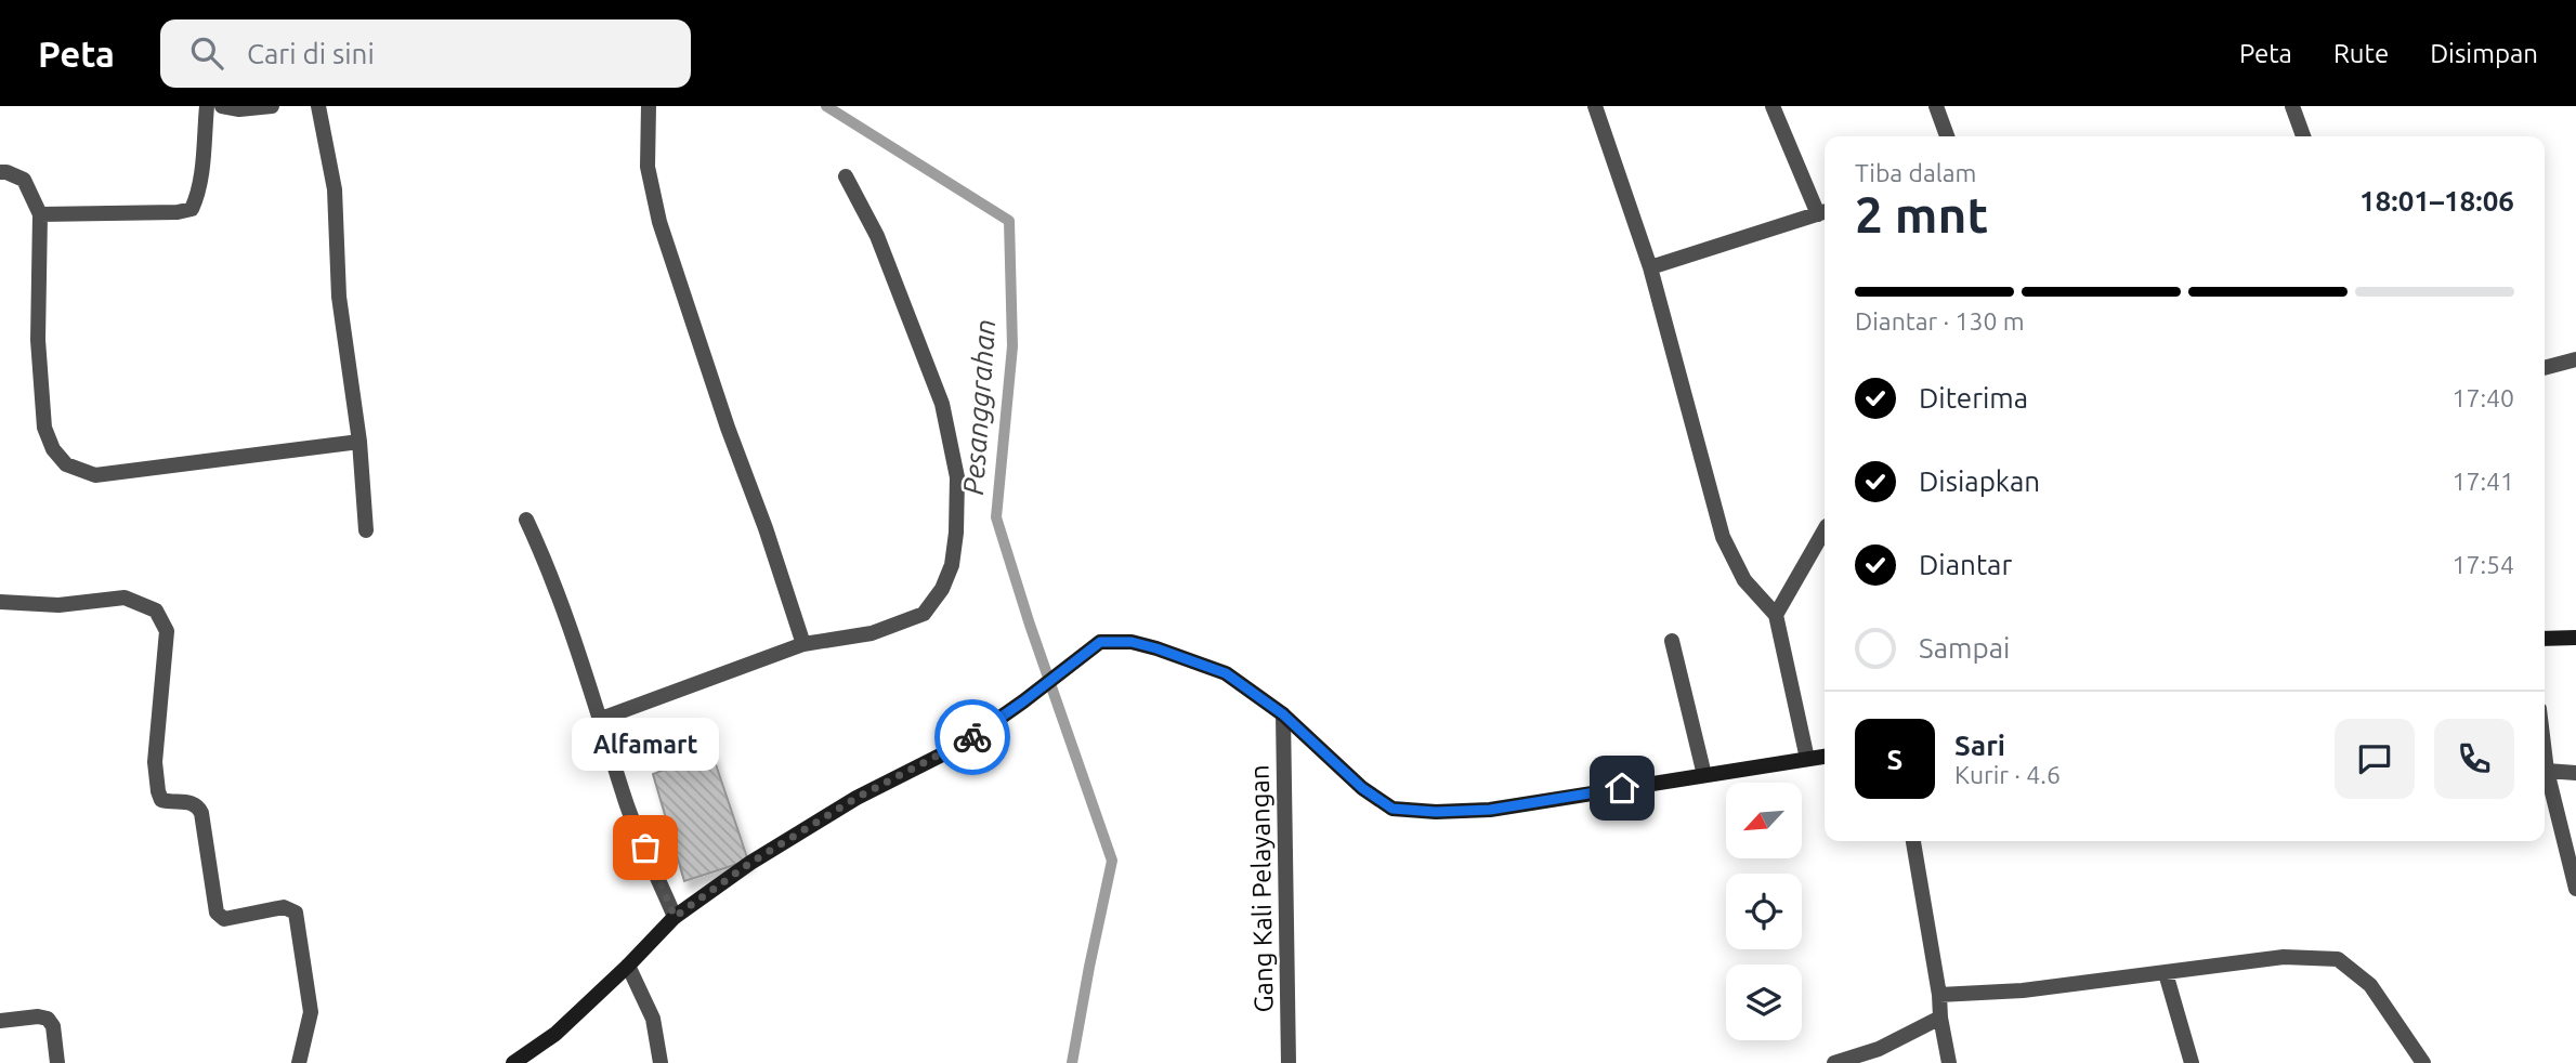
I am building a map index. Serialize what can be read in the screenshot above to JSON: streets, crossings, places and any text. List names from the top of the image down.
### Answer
{
  "streets": {
    "street": ["Gang Kali Pelayangan"]
  },
  "water": ["Pesanggrahan"],
  "places": ["Alfamart"],
  "north": "bottom left",
  "page": {
    "header": "Peta",
    "search": "Cari di sini",
    "nav": ["Peta", "Rute", "Disimpan"],
    "heading": ["2 mnt", "Tiba dalam", "18:01–18:06"],
    "panel": ["Sari", "Kurir · 4.6"],
    "bar": "Diantar · 130 m",
    "list": [
      ["Diterima", "17:40"],
      ["Disiapkan", "17:41"],
      ["Diantar", "17:54"],
      "Sampai"
    ],
    "bubble": "Alfamart",
    "round": "S"
  }
}
